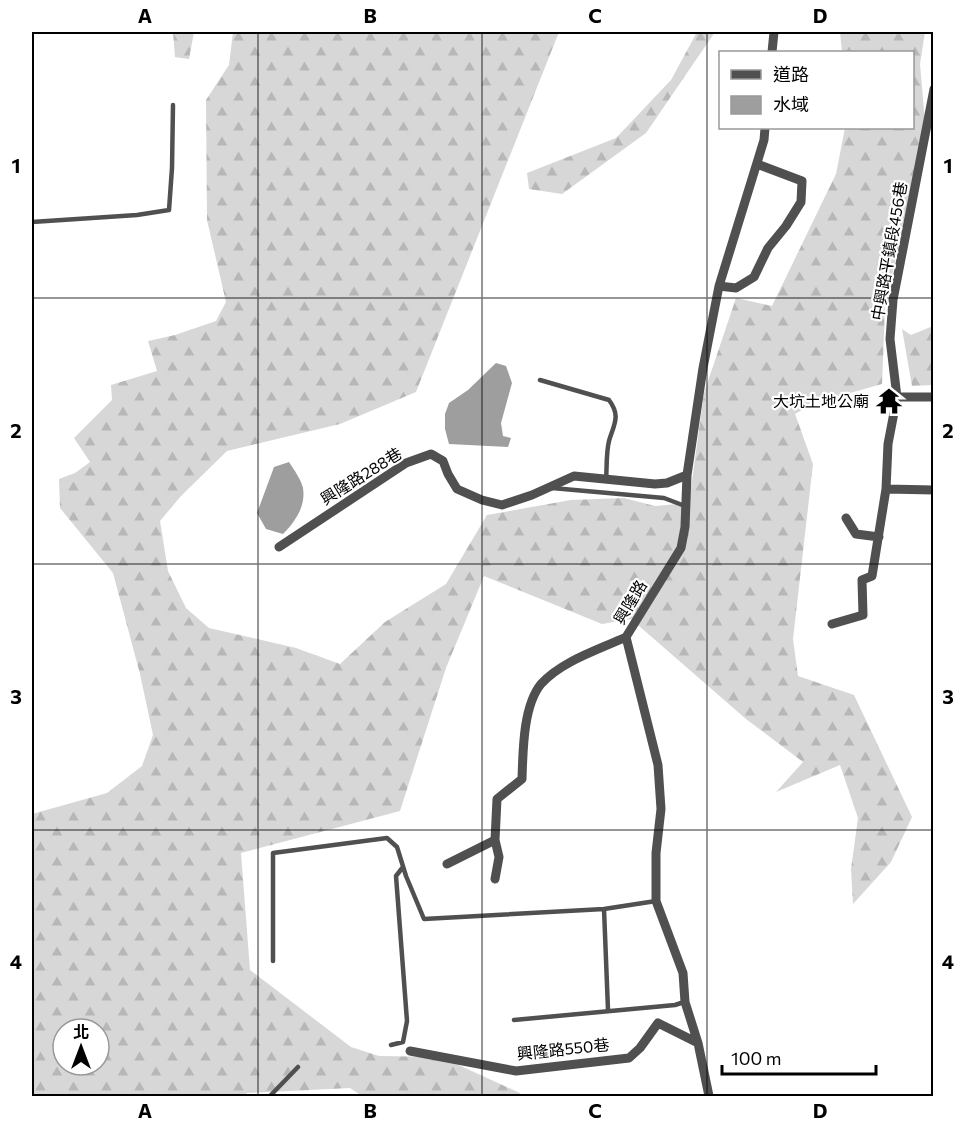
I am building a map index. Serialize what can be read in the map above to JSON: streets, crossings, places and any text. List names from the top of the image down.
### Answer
{
  "streets": {
    "street": [
      "中興路平鎮段456巷",
      "興隆路288巷",
      "興隆路",
      "興隆路550巷"
    ]
  },
  "crossings": [
    ["興隆路288巷", "興隆路"],
    ["興隆路", "興隆路550巷"]
  ],
  "places": {
    "temple": ["大坑土地公廟"]
  },
  "legend": ["道路", "水域"],
  "scale_bar": "100 m",
  "north": "top",
  "grid": {
    "columns": [
      "A",
      "B",
      "C",
      "D"
    ],
    "rows": [
      "1",
      "2",
      "3",
      "4"
    ]
  }
}
